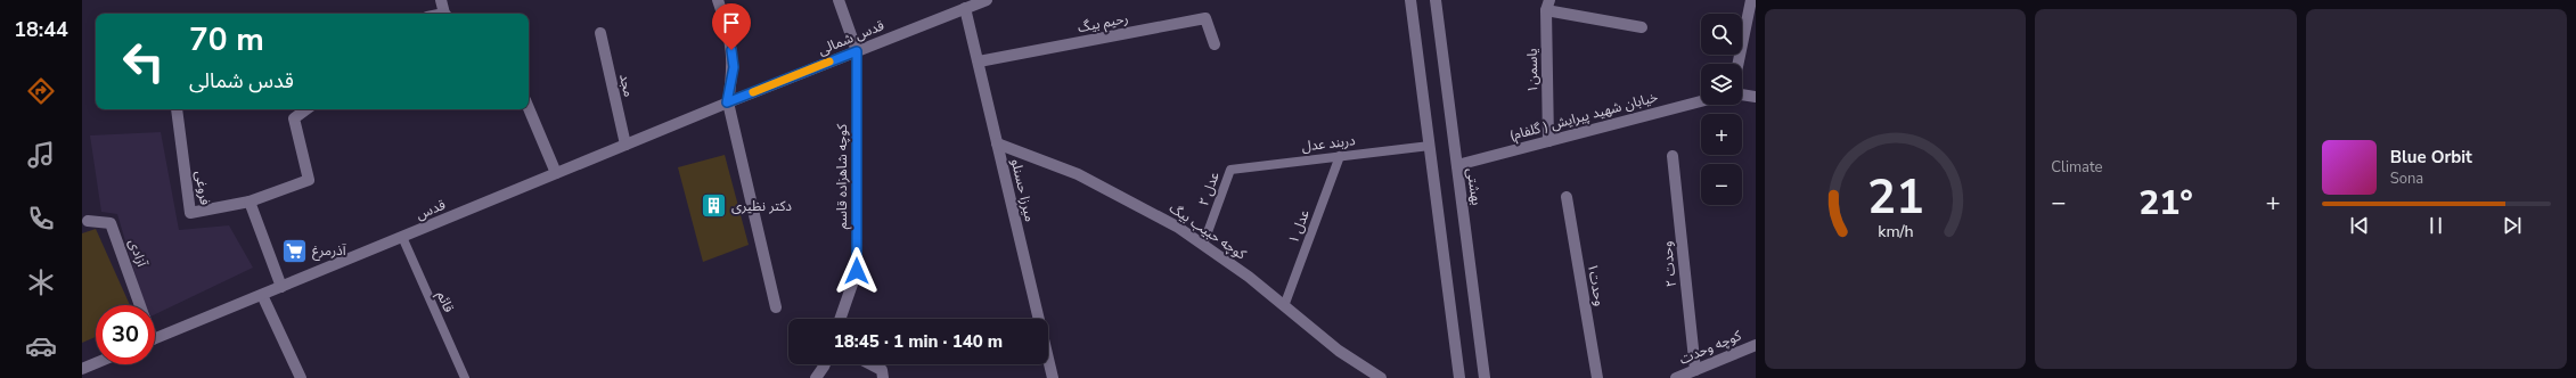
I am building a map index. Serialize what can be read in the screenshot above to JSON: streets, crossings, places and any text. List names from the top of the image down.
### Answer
{
  "streets": {
    "street": [
      "رحیم بیگ",
      "قدس شمالی",
      "یاسمن۱",
      "مجد",
      "خیابان شهید پیرایش ( گلفام)",
      "کوچه شاهزاده قاسم",
      "بهشتی",
      "فروغی",
      "میرزا حسنلو",
      "قدس",
      "کوچه حبیب بیگ",
      "آزادی",
      "وحدت ۲",
      "وحدت۱",
      "کوچه وحدت"
    ],
    "lane": [
      "دربند عدل",
      "عدل ۲",
      "عدل ۱",
      "قائم"
    ]
  },
  "crossings": [
    ["رحیم بیگ", "میرزا حسنلو"],
    ["قدس شمالی", "کوچه شاهزاده قاسم"],
    ["قدس شمالی", "میرزا حسنلو"],
    ["قدس شمالی", "قدس"],
    ["یاسمن۱", "خیابان شهید پیرایش ( گلفام)"],
    ["مجد", "قدس"],
    ["خیابان شهید پیرایش ( گلفام)", "بهشتی"],
    ["دربند عدل", "عدل ۲"],
    ["دربند عدل", "عدل ۱"],
    ["عدل ۲", "کوچه حبیب بیگ"],
    ["میرزا حسنلو", "کوچه حبیب بیگ"],
    ["قدس", "قائم"],
    ["عدل ۱", "کوچه حبیب بیگ"],
    ["وحدت ۲", "کوچه وحدت"]
  ],
  "places": {
    "building": ["دکتر نظیری"],
    "supermarket": ["آذرمرغ"]
  },
  "page": {
    "tabs": "18:44",
    "tile": "Climate",
    "map_buttons": ["+", "−"],
    "turn": ["70 m", "قدس شمالی"],
    "song": ["Blue Orbit", "Sona"],
    "heat": ["−", "21°", "+"],
    "limit": "30",
    "trip": "18:45 · 1 min · 140 m",
    "gauge": ["21", "km/h"]
  }
}
